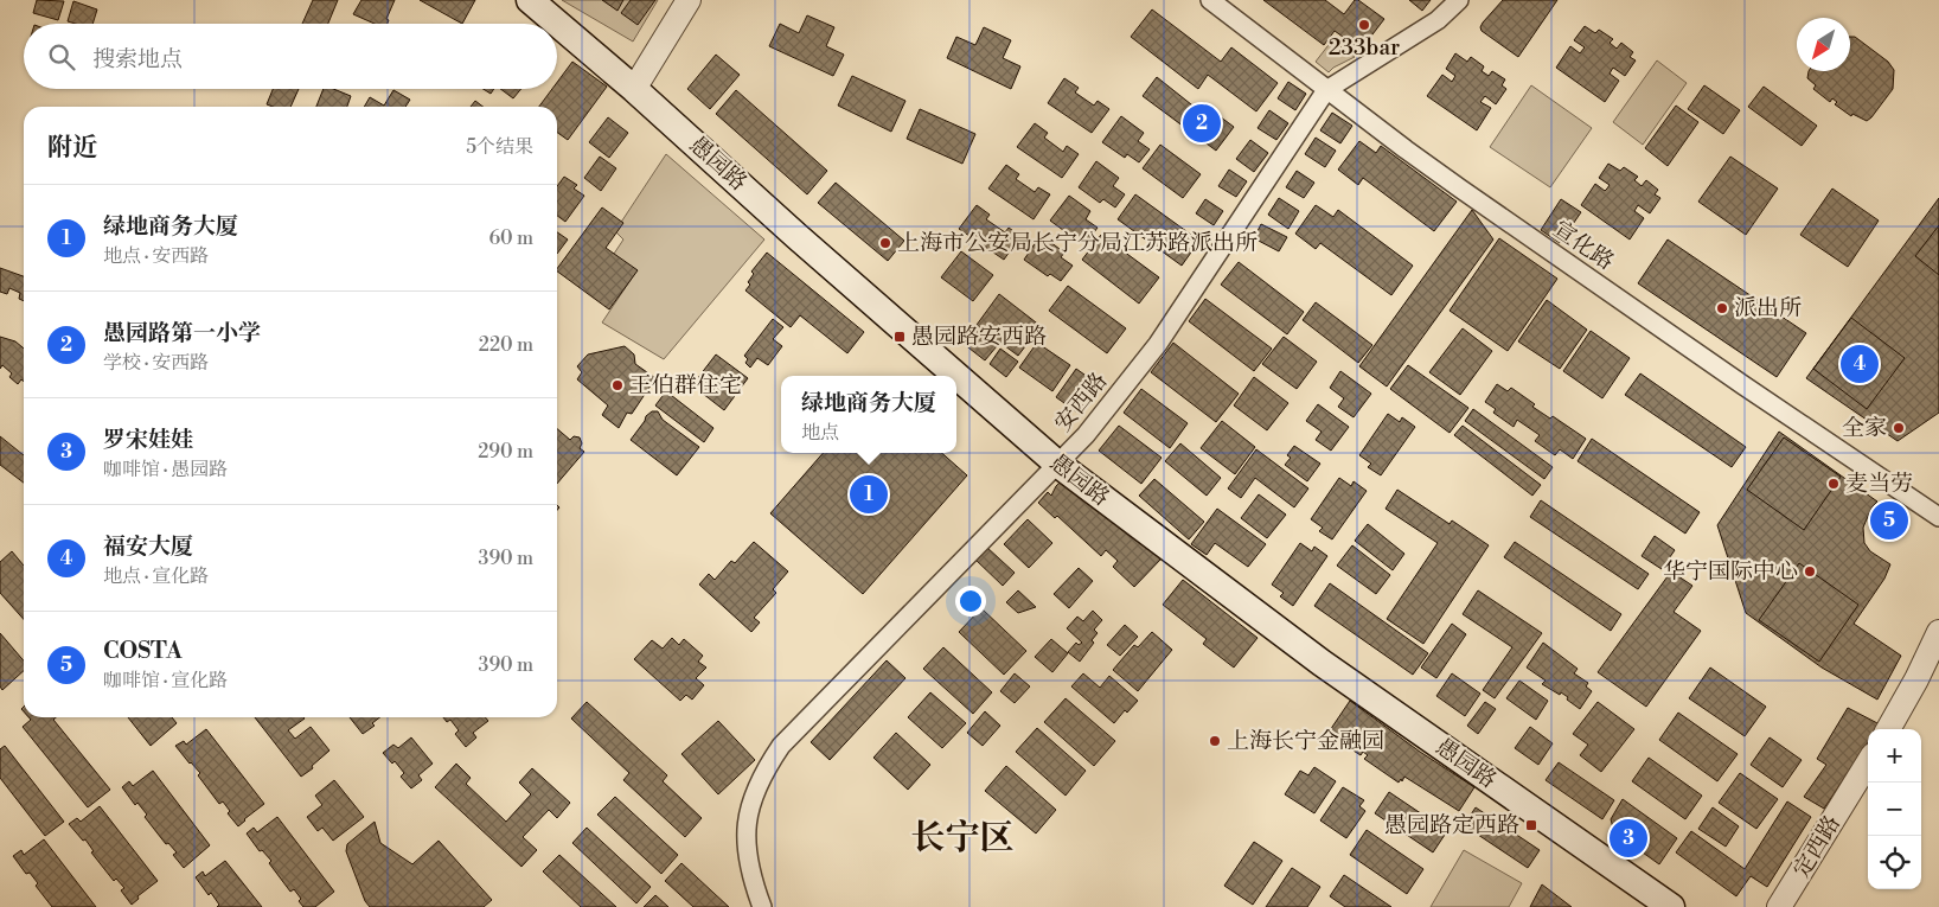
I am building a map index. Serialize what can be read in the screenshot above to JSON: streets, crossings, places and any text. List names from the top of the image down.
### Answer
{
  "streets": {
    "main road": ["愚园路"],
    "street": ["宣化路", "安西路", "定西路"]
  },
  "crossings": [
    ["愚园路", "安西路"],
    ["宣化路", "安西路"]
  ],
  "districts": ["长宁区"],
  "places": {
    "other": [
      "233bar",
      "上海市公安局长宁分局江苏路派出所",
      "派出所",
      "王伯群住宅",
      "全家",
      "麦当劳",
      "华宁国际中心",
      "上海长宁金融园"
    ],
    "transit": ["愚园路安西路", "愚园路定西路"]
  },
  "north": "bottom left",
  "page": {
    "search": "搜索地点",
    "pins": [
      "2",
      "4",
      "1",
      "5",
      "3"
    ],
    "heading": ["附近", "5个结果"],
    "list": [
      {
        "mark": "1",
        "name": "绿地商务大厦",
        "note": "地点 · 安西路",
        "value": "60 m"
      },
      {
        "mark": "2",
        "name": "愚园路第一小学",
        "note": "学校 · 安西路",
        "value": "220 m"
      },
      {
        "mark": "3",
        "name": "罗宋娃娃",
        "note": "咖啡馆 · 愚园路",
        "value": "290 m"
      },
      {
        "mark": "4",
        "name": "福安大厦",
        "note": "地点 · 宣化路",
        "value": "390 m"
      },
      {
        "mark": "5",
        "name": "COSTA",
        "note": "咖啡馆 · 宣化路",
        "value": "390 m"
      }
    ],
    "popup": ["绿地商务大厦", "地点"],
    "map_buttons": ["+", "−"]
  }
}
